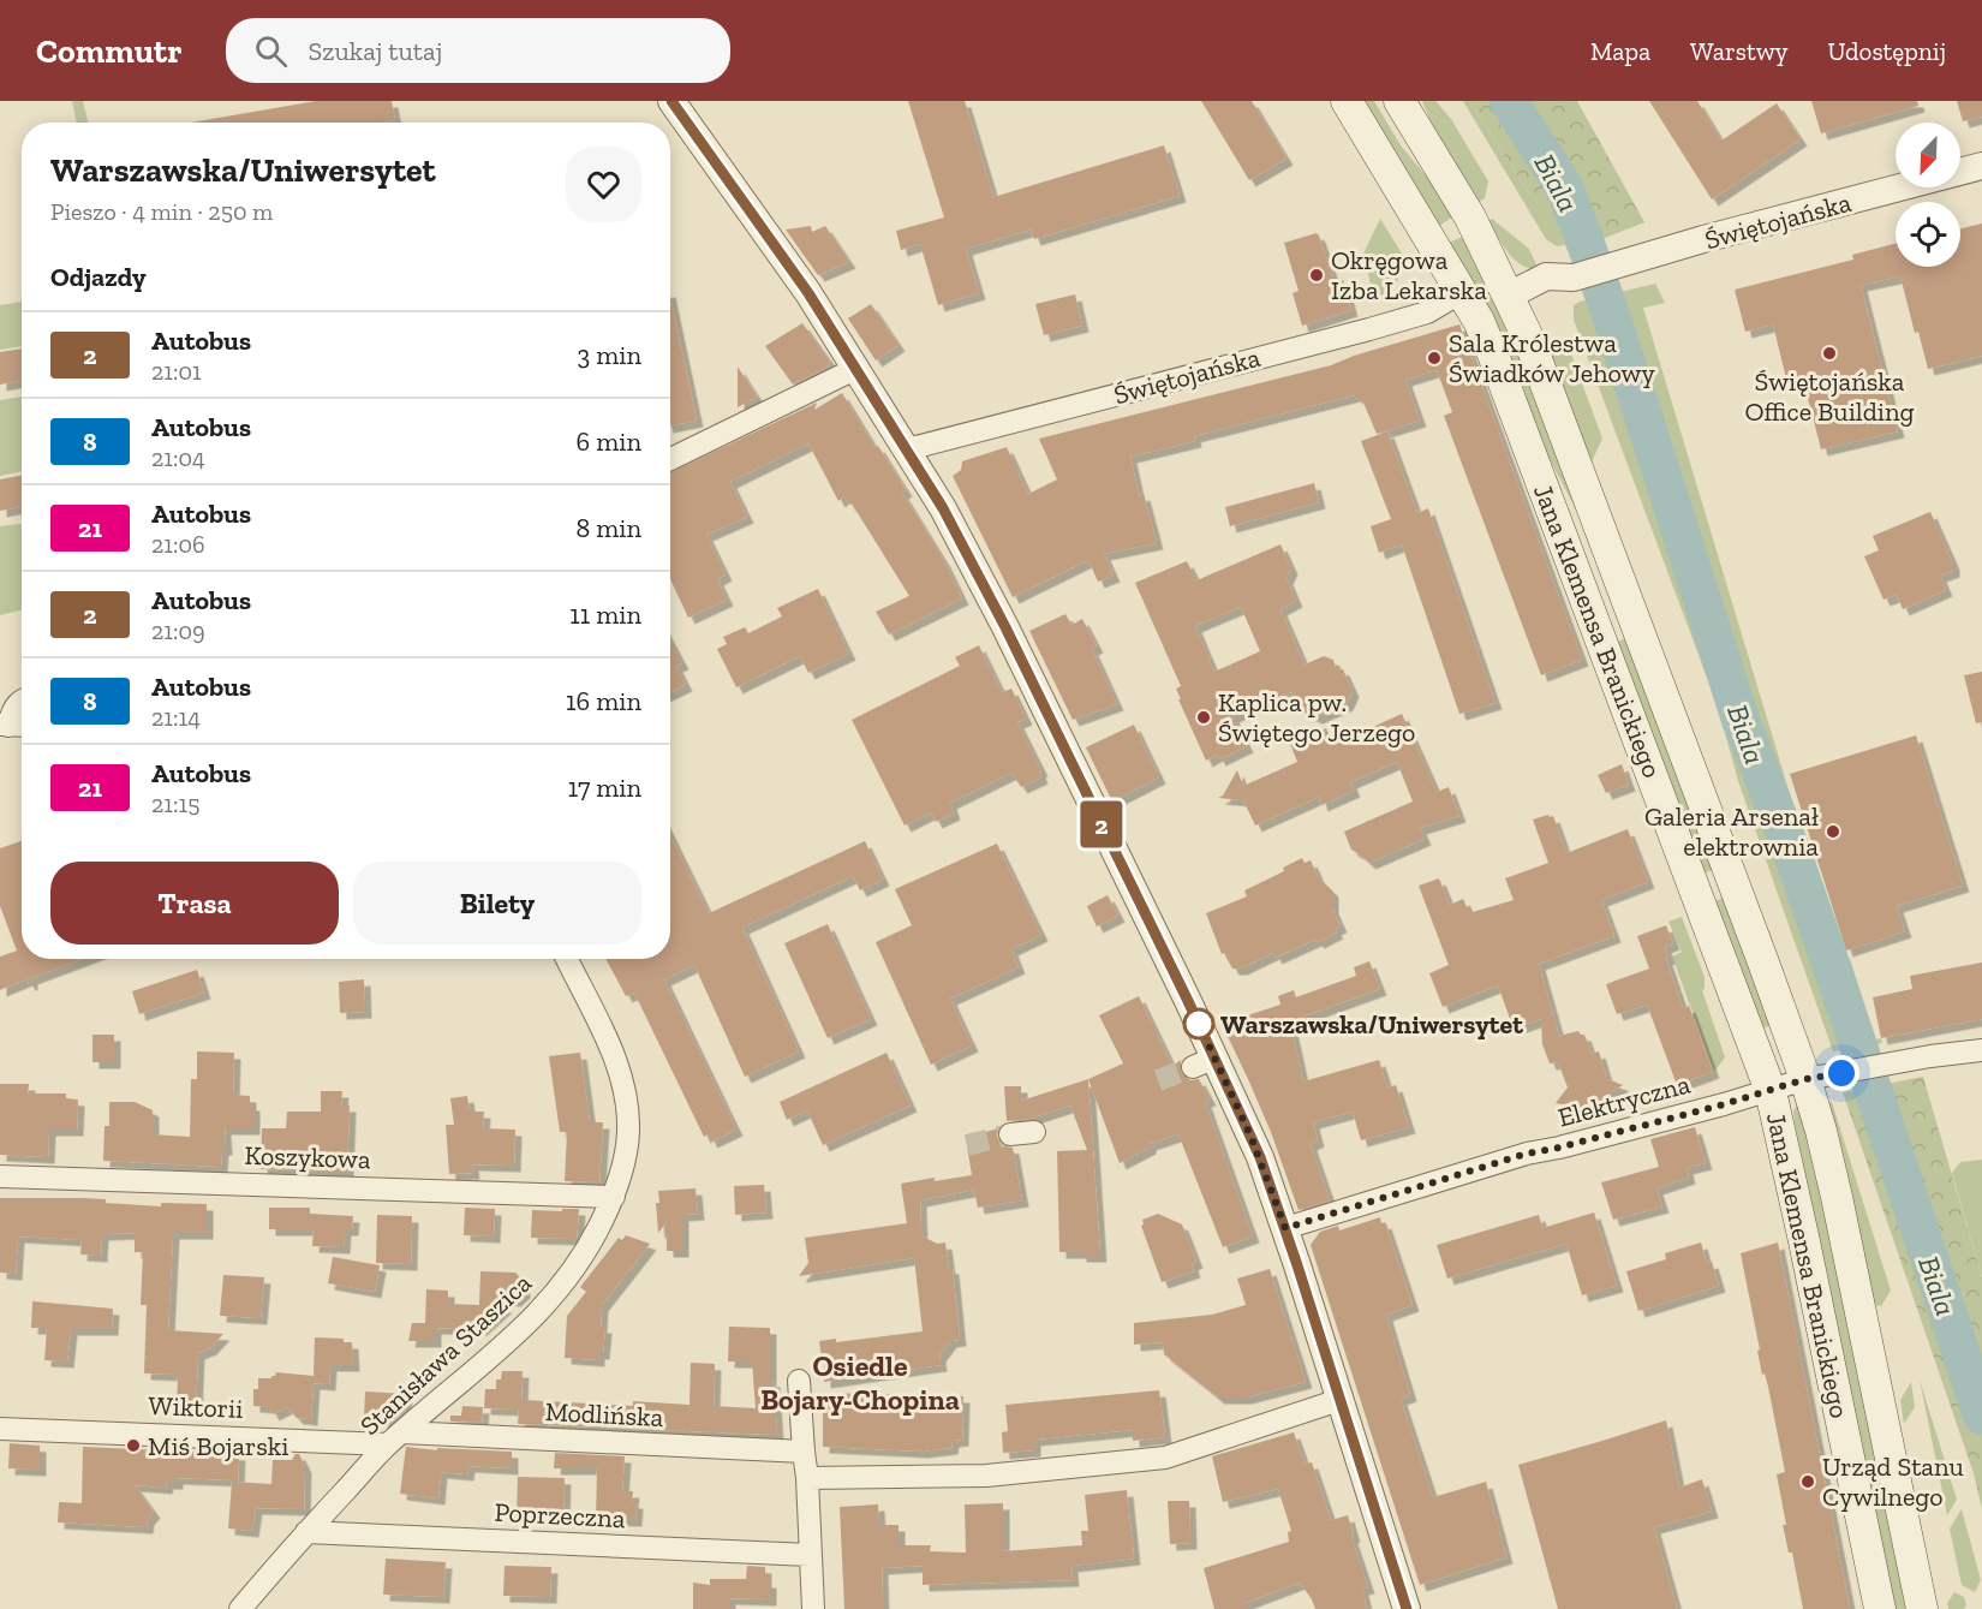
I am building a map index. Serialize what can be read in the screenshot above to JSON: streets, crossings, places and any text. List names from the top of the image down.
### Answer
{
  "streets": {
    "main road": ["Jana Klemensa Branickiego"],
    "street": [
      "Świętojańska",
      "Elektryczna",
      "Koszykowa",
      "Stanisława Staszica",
      "Wiktorii",
      "Modlińska",
      "Poprzeczna"
    ]
  },
  "crossings": [
    ["Świętojańska", "Jana Klemensa Branickiego"],
    ["Jana Klemensa Branickiego", "Elektryczna"],
    ["Koszykowa", "Stanisława Staszica"],
    ["Stanisława Staszica", "Wiktorii"],
    ["Stanisława Staszica", "Modlińska"],
    ["Stanisława Staszica", "Poprzeczna"],
    ["Wiktorii", "Modlińska"]
  ],
  "districts": ["Osiedle Bojary-Chopina"],
  "water": ["Biala"],
  "places": [
    "Okręgowa Izba Lekarska",
    "Świętojańska Office Building",
    "Sala Królestwa Świadków Jehowy",
    "Kaplica pw. Świętego Jerzego",
    "Galeria Arsenał elektrownia",
    "Warszawska/Uniwersytet",
    "Miś Bojarski",
    "Urząd Stanu Cywilnego"
  ],
  "lines": ["bus line 2"],
  "north": "bottom left",
  "page": {
    "header": "Commutr",
    "search": "Szukaj tutaj",
    "nav": ["Mapa", "Warstwy", "Udostępnij"],
    "on_map": "2",
    "heading": [
      ["Warszawska/Uniwersytet", "Pieszo · 4 min · 250 m"],
      "Odjazdy"
    ],
    "list": [
      {
        "mark": "2",
        "name": "Autobus",
        "note": "21:01",
        "value": "3 min"
      },
      {
        "mark": "8",
        "name": "Autobus",
        "note": "21:04",
        "value": "6 min"
      },
      {
        "mark": "21",
        "name": "Autobus",
        "note": "21:06",
        "value": "8 min"
      },
      {
        "mark": "2",
        "name": "Autobus",
        "note": "21:09",
        "value": "11 min"
      },
      {
        "mark": "8",
        "name": "Autobus",
        "note": "21:14",
        "value": "16 min"
      },
      {
        "mark": "21",
        "name": "Autobus",
        "note": "21:15",
        "value": "17 min"
      }
    ],
    "buttons": ["Trasa", "Bilety"]
  }
}
